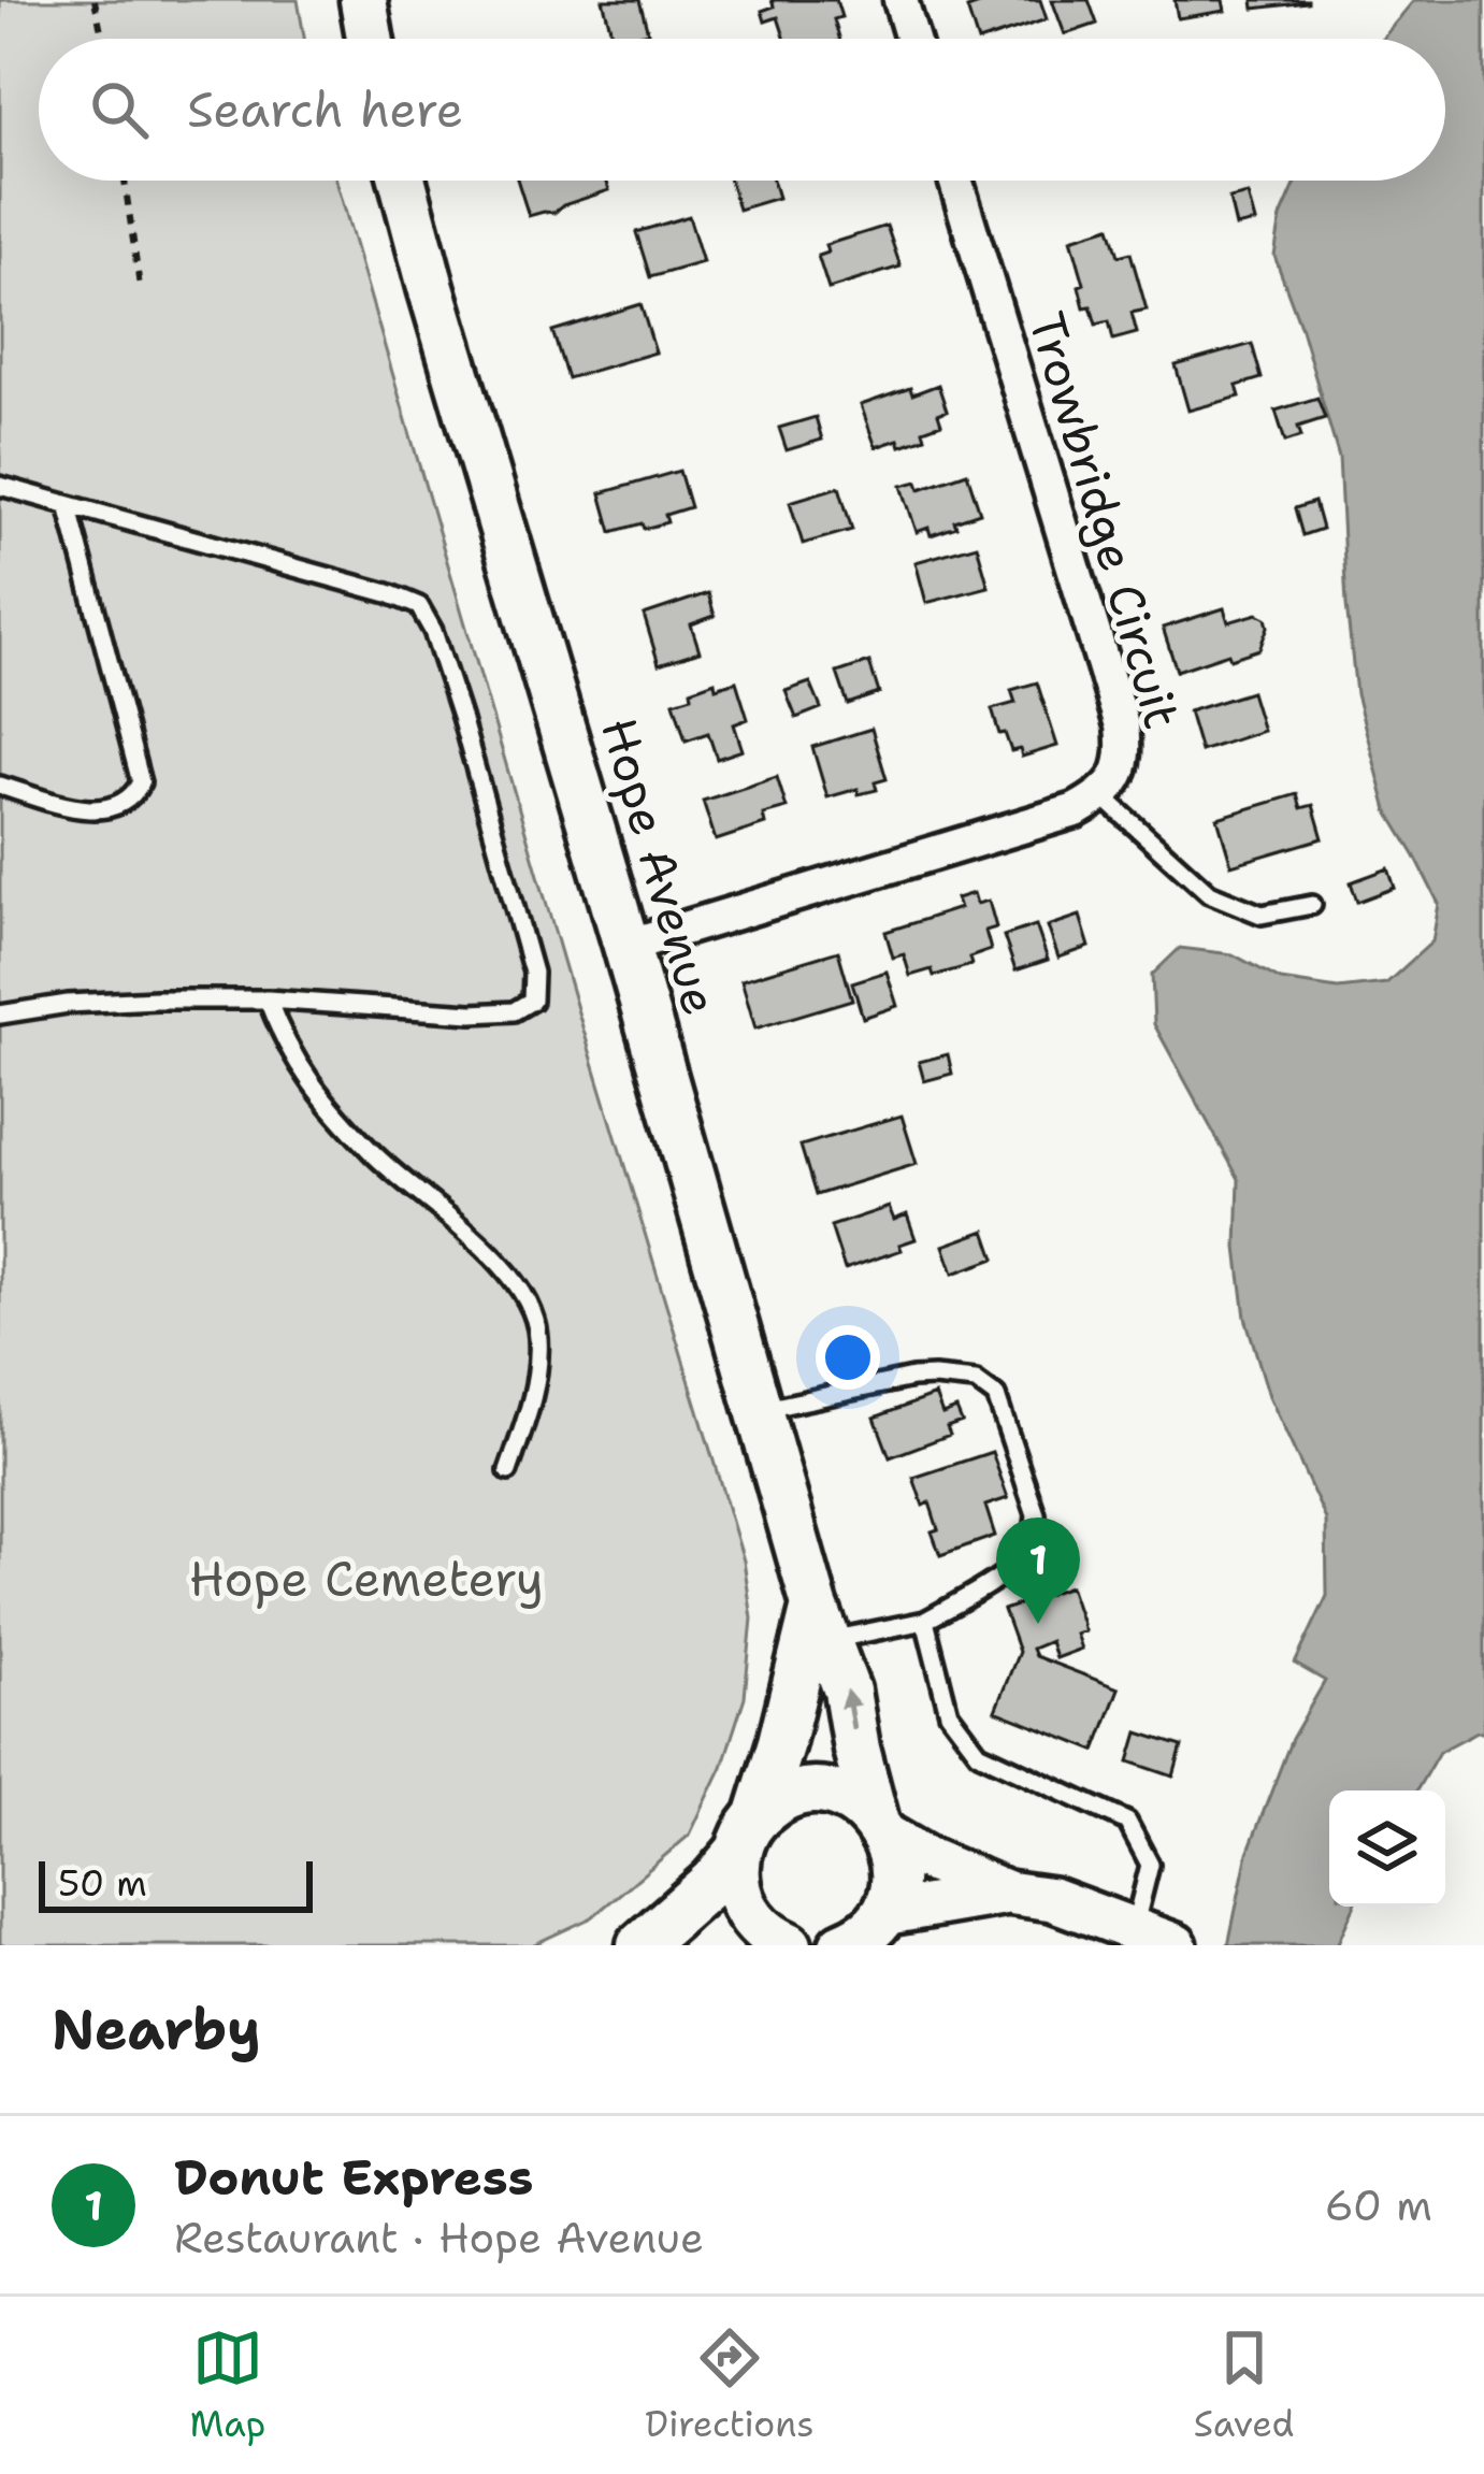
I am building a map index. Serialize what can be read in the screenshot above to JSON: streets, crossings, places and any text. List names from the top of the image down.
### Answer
{
  "streets": {
    "main road": ["Hope Avenue"],
    "street": ["Trowbridge Circuit"]
  },
  "crossings": [
    ["Trowbridge Circuit", "Hope Avenue"]
  ],
  "parks": ["Hope Cemetery"],
  "scale_bar": "50 m",
  "page": {
    "search": "Search here",
    "pins": "1",
    "scale": "50 m",
    "heading": "Nearby",
    "list": [
      {
        "mark": "1",
        "name": "Donut Express",
        "note": "Restaurant · Hope Avenue",
        "value": "60 m"
      }
    ],
    "nav": ["Map", "Directions", "Saved"]
  }
}
